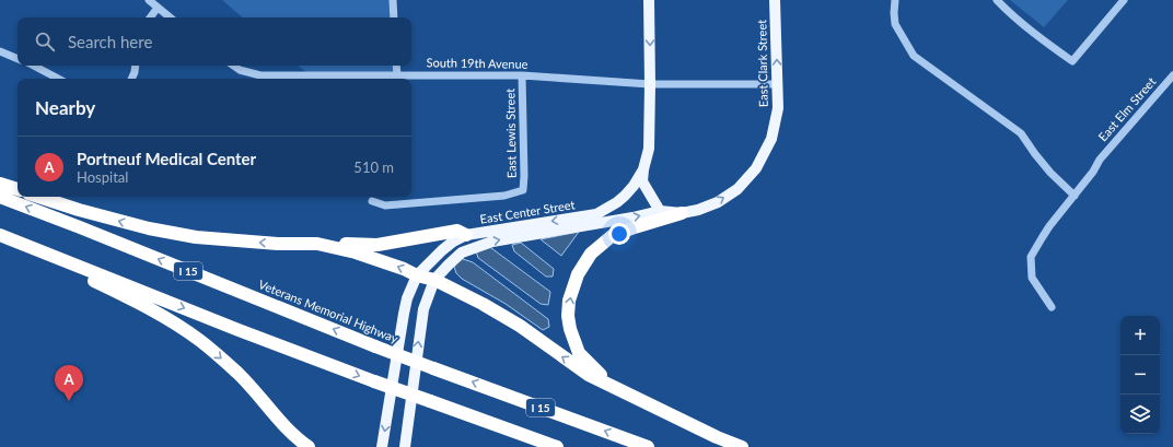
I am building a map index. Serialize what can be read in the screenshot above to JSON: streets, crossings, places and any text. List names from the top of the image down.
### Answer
{
  "streets": {
    "highway": ["I 15", "Veterans Memorial Highway"],
    "main road": ["East Clark Street", "East Center Street"],
    "street": ["South 19th Avenue", "East Elm Street", "East Lewis Street"]
  },
  "crossings": [
    ["South 19th Avenue", "East Clark Street"],
    ["South 19th Avenue", "East Lewis Street"],
    ["South 19th Avenue", "East Center Street"],
    ["East Clark Street", "East Center Street"]
  ],
  "one_way": ["East Clark Street"],
  "page": {
    "search": "Search here",
    "heading": "Nearby",
    "list": [
      {
        "mark": "A",
        "name": "Portneuf Medical Center",
        "note": "Hospital",
        "value": "510 m"
      }
    ],
    "map_buttons": ["+", "−"],
    "pins": "A"
  }
}
